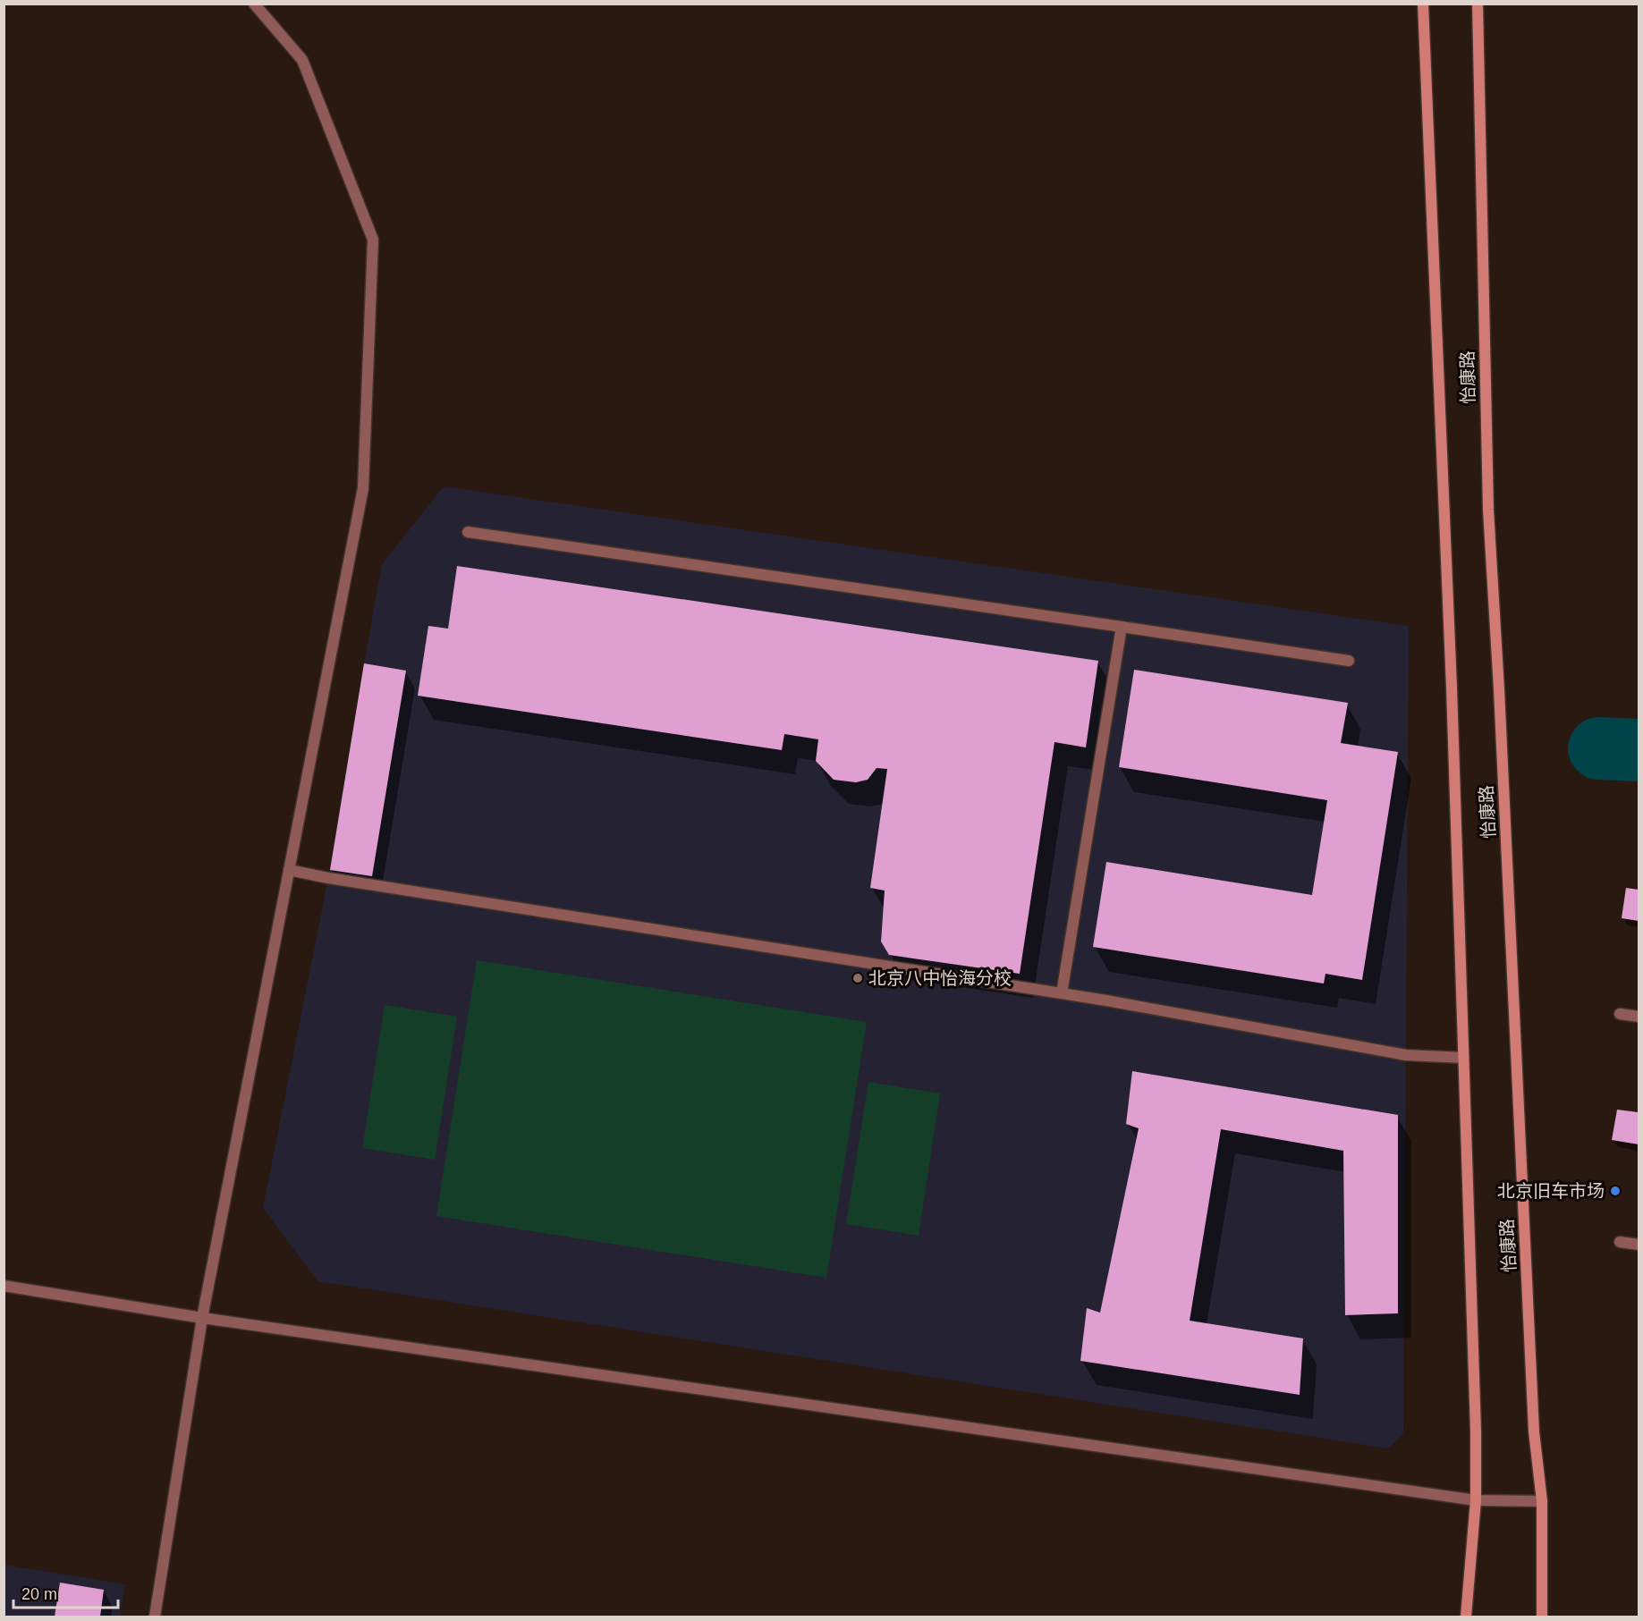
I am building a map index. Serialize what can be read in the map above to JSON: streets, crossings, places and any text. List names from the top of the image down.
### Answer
{
  "streets": {
    "main road": ["怡康路"]
  },
  "places": ["北京八中怡海分校", "北京旧车市场"],
  "scale_bar": "20 m"
}
